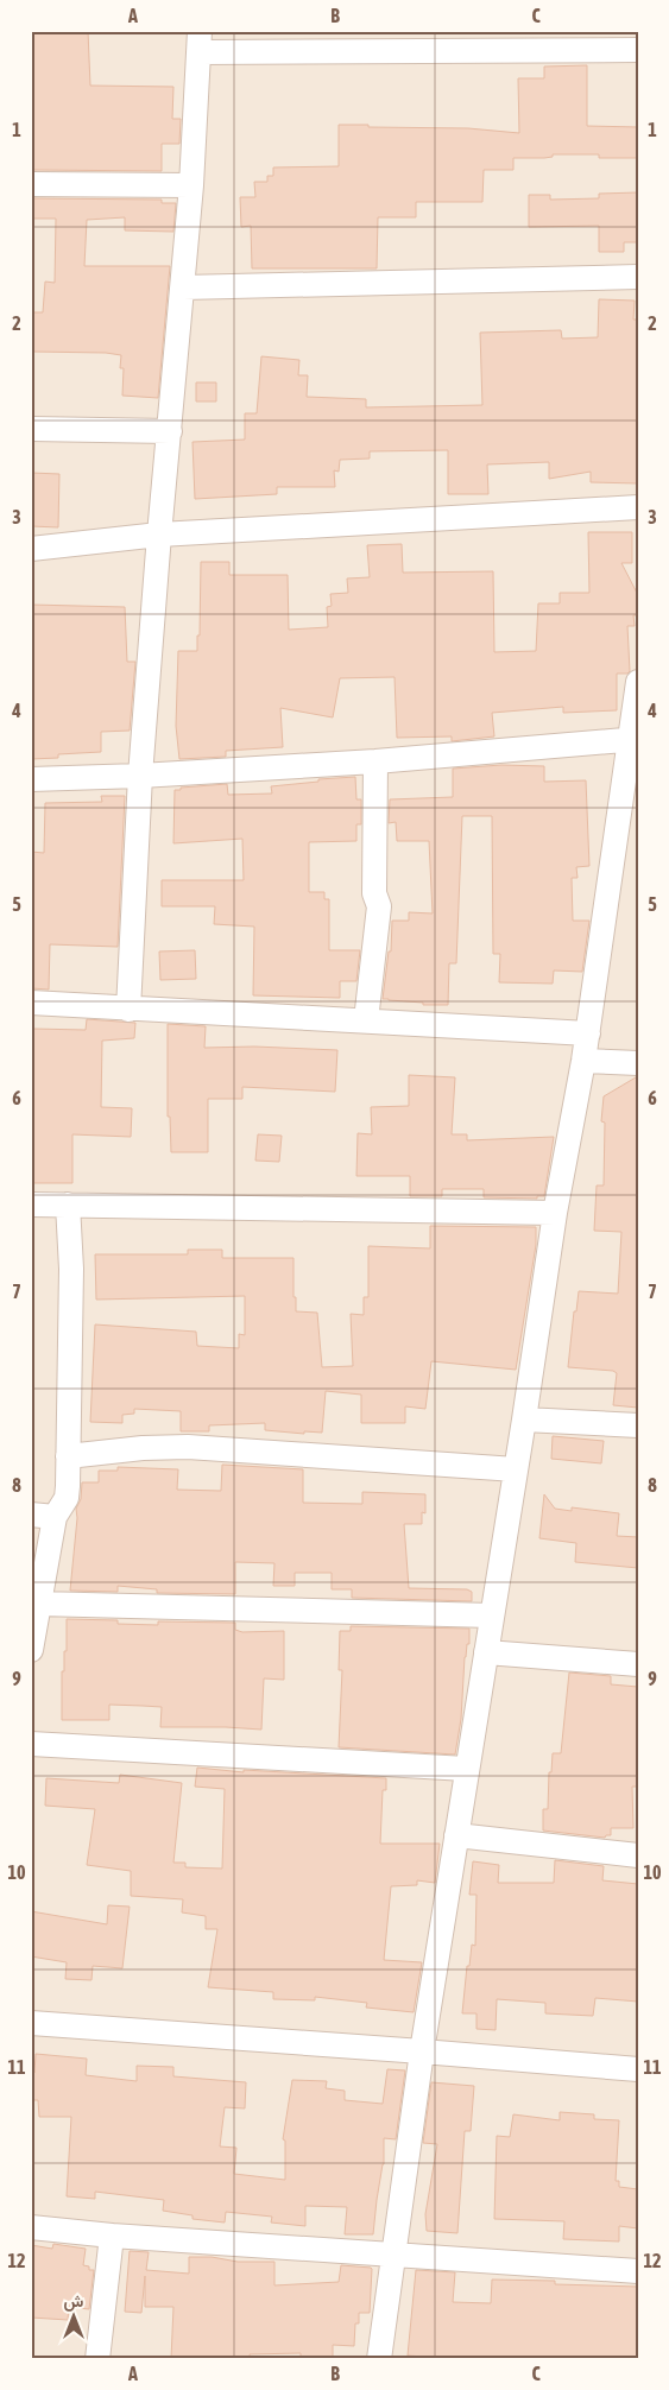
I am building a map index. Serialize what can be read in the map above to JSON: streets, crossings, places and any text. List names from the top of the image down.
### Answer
{
  "north": "top",
  "grid": {
    "columns": ["A", "B", "C"],
    "rows": [
      "1",
      "2",
      "3",
      "4",
      "5",
      "6",
      "7",
      "8",
      "9",
      "10",
      "11",
      "12"
    ]
  }
}
